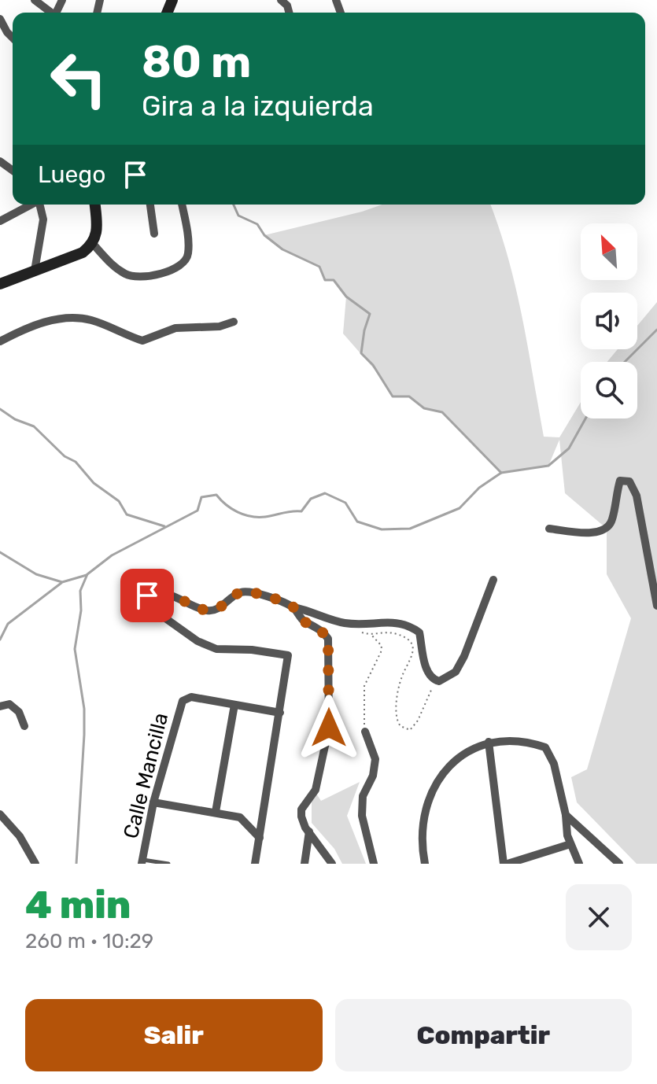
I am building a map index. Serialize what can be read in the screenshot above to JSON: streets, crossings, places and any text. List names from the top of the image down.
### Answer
{
  "streets": {
    "street": ["Calle Mancilla"]
  },
  "north": "top left",
  "page": {
    "turn": ["80 m", "Gira a la izquierda"],
    "then": "Luego",
    "heading": ["4 min", "260 m · 10:29"],
    "buttons": ["Salir", "Compartir"]
  }
}
